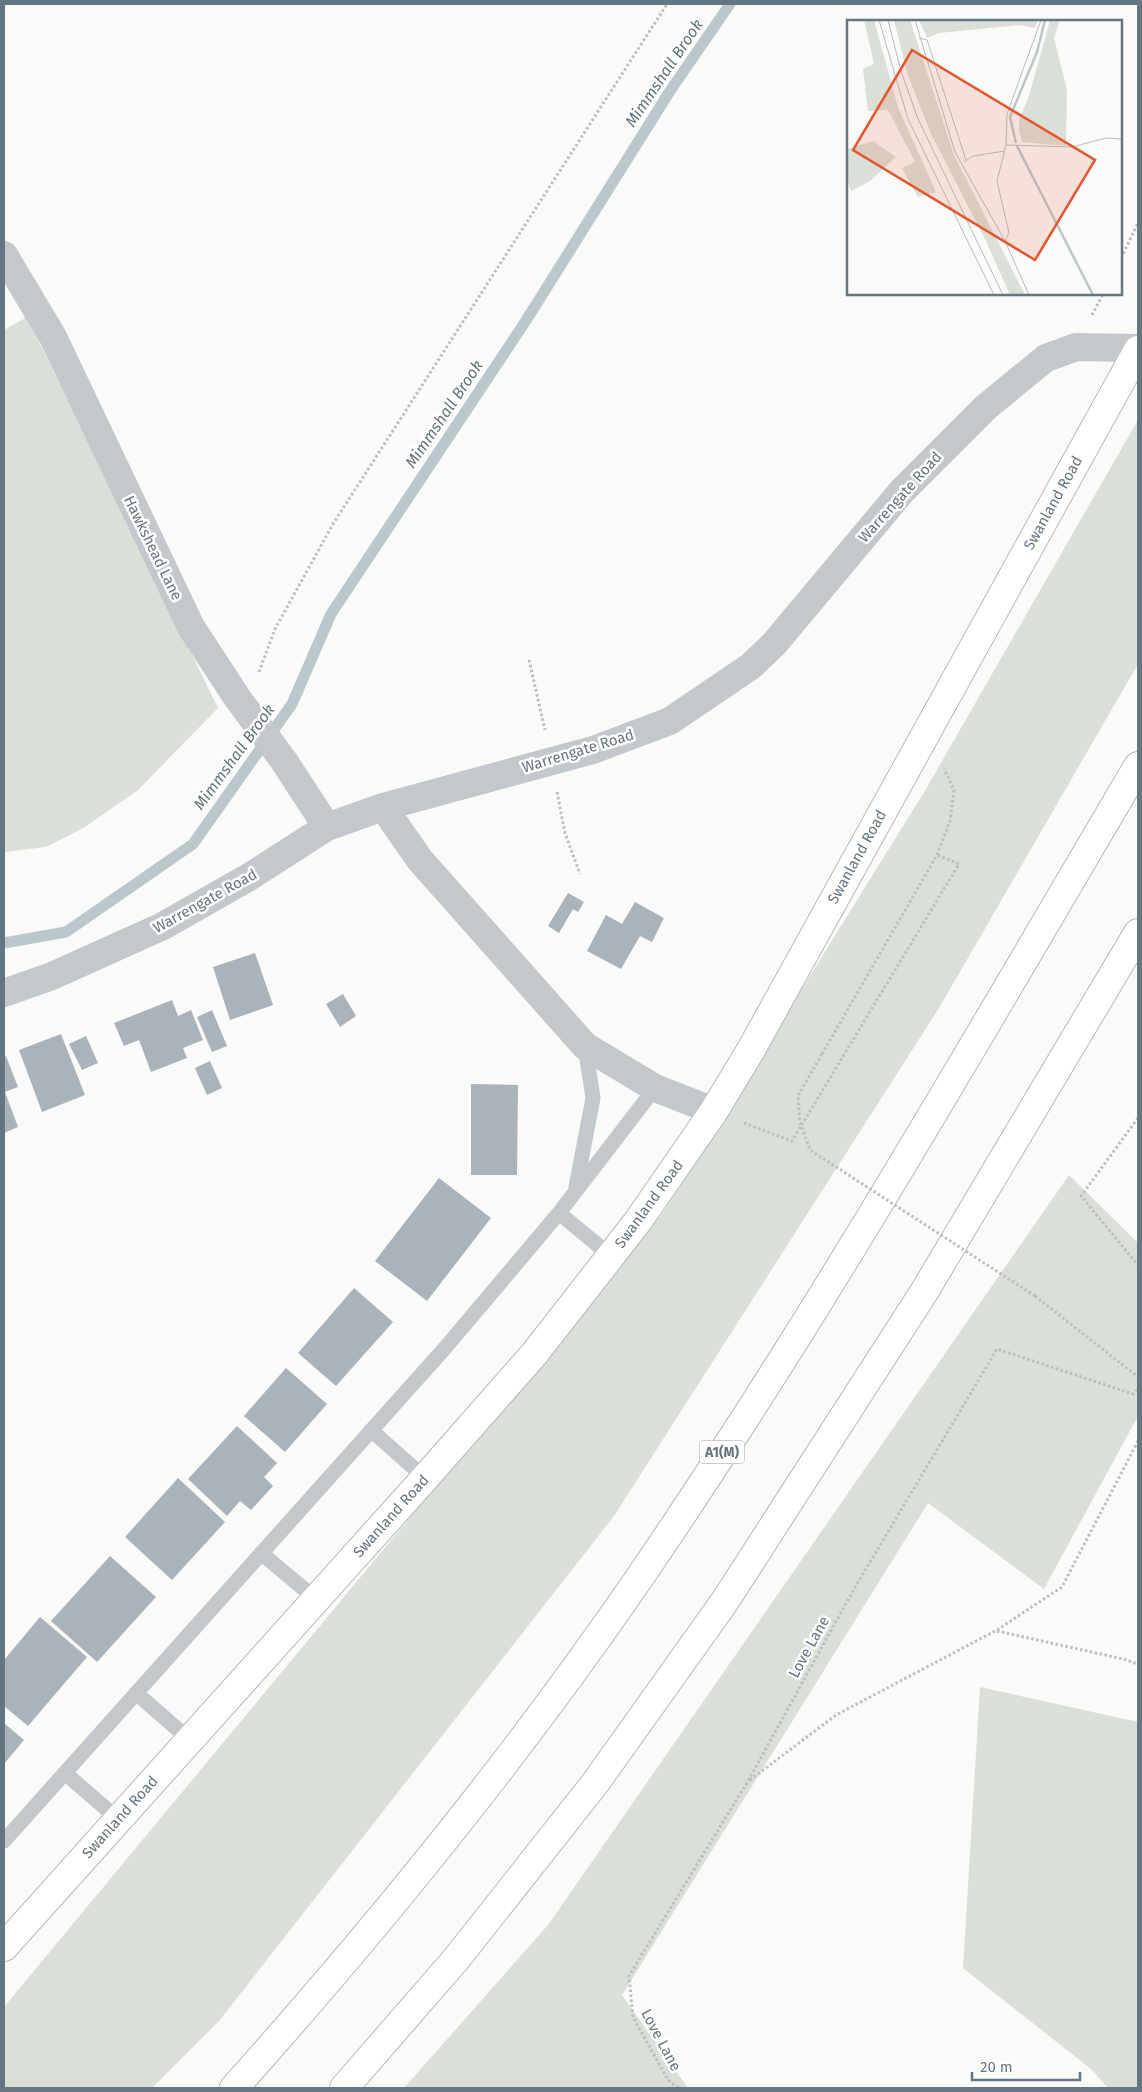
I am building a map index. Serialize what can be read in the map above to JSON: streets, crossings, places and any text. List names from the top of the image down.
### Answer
{
  "streets": {
    "main road": ["Swanland Road", "A1(M)"],
    "street": ["Warrengate Road", "Hawkshead Lane"],
    "path": ["Love Lane"]
  },
  "crossings": [
    ["Warrengate Road", "Swanland Road"],
    ["Warrengate Road", "Hawkshead Lane"]
  ],
  "water": ["Mimmshall Brook"],
  "scale_bar": "20 m"
}
